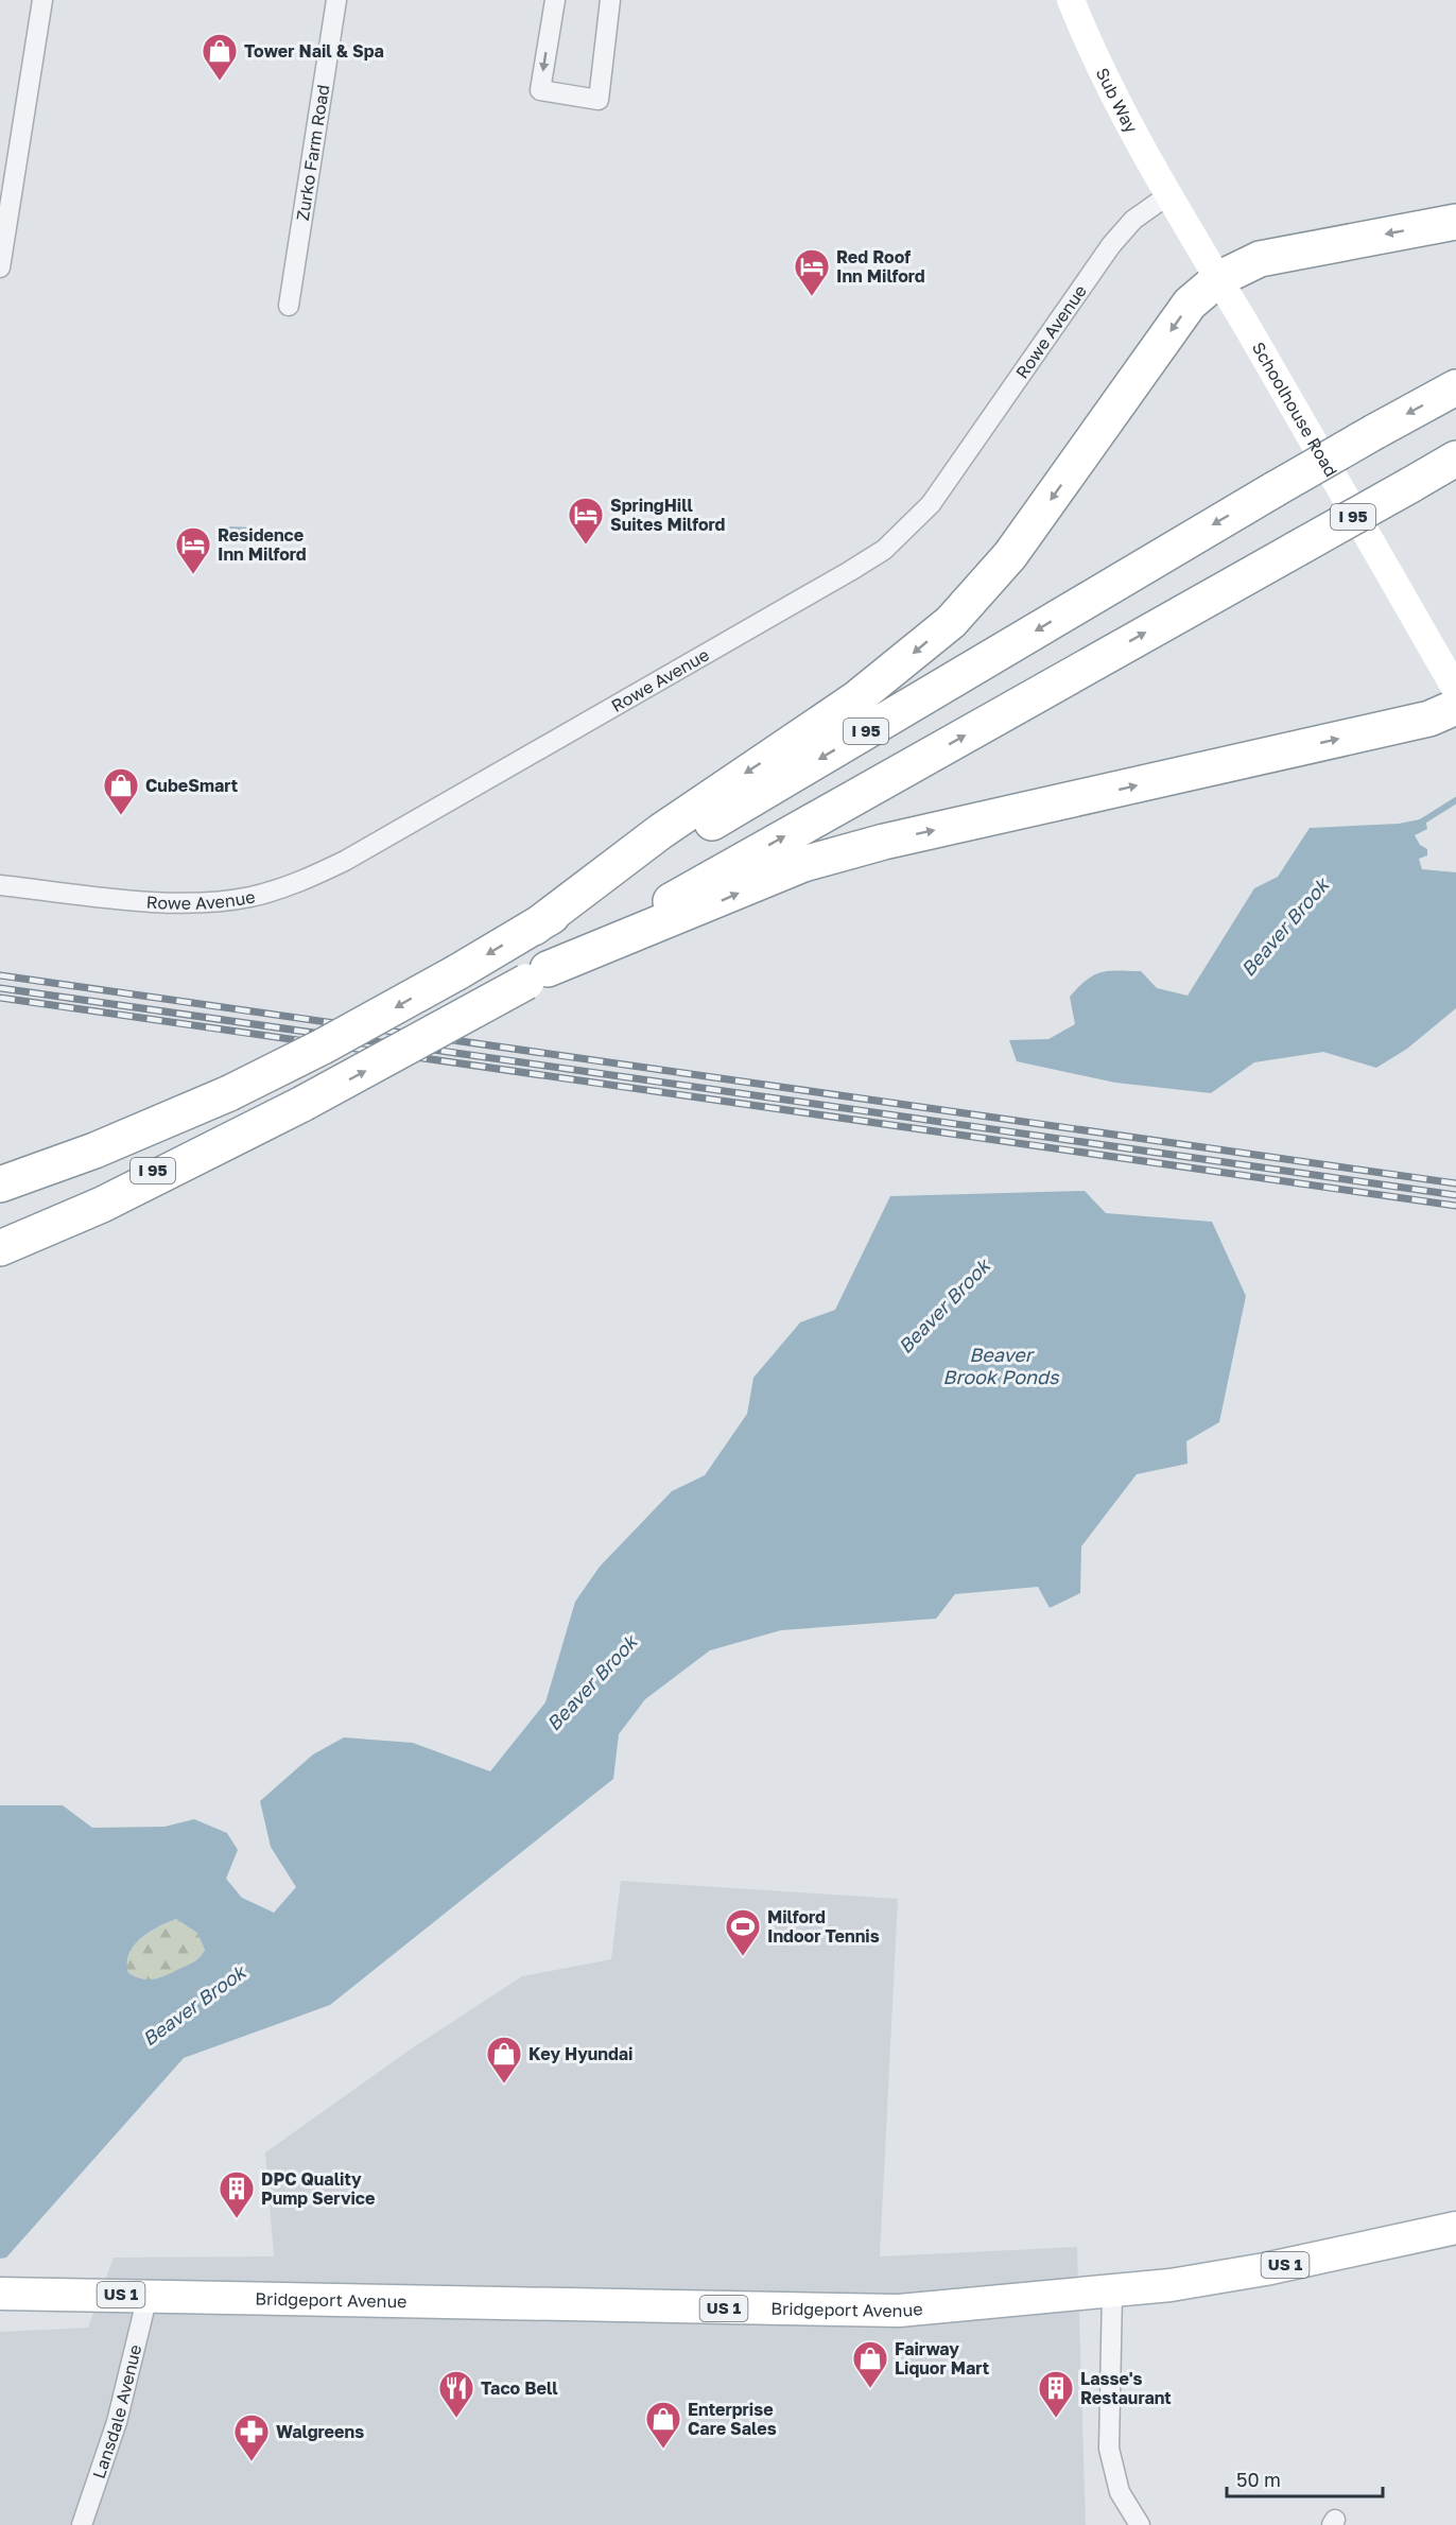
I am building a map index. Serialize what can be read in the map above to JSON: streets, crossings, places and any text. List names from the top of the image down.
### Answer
{
  "streets": {
    "highway": ["I 95"],
    "main road": [
      "Sub Way",
      "Schoolhouse Road",
      "US 1",
      "Bridgeport Avenue"
    ],
    "street": ["Zurko Farm Road", "Rowe Avenue", "Lansdale Avenue"]
  },
  "crossings": [
    ["Sub Way", "Rowe Avenue"],
    ["Sub Way", "Schoolhouse Road"],
    ["Rowe Avenue", "Schoolhouse Road"],
    ["Bridgeport Avenue", "Lansdale Avenue"]
  ],
  "water": ["Beaver Brook", "Beaver Brook Ponds"],
  "places": {
    "shop": [
      "Tower Nail & Spa",
      "CubeSmart",
      "Key Hyundai",
      "Fairway Liquor Mart",
      "Enterprise Care Sales"
    ],
    "hotel": ["Red Roof Inn Milford", "SpringHill Suites Milford", "Residence Inn Milford"],
    "sports": ["Milford Indoor Tennis"],
    "building": ["DPC Quality Pump Service", "Lasse's Restaurant"],
    "restaurant": ["Taco Bell"],
    "pharmacy": ["Walgreens"]
  },
  "scale_bar": "50 m"
}
